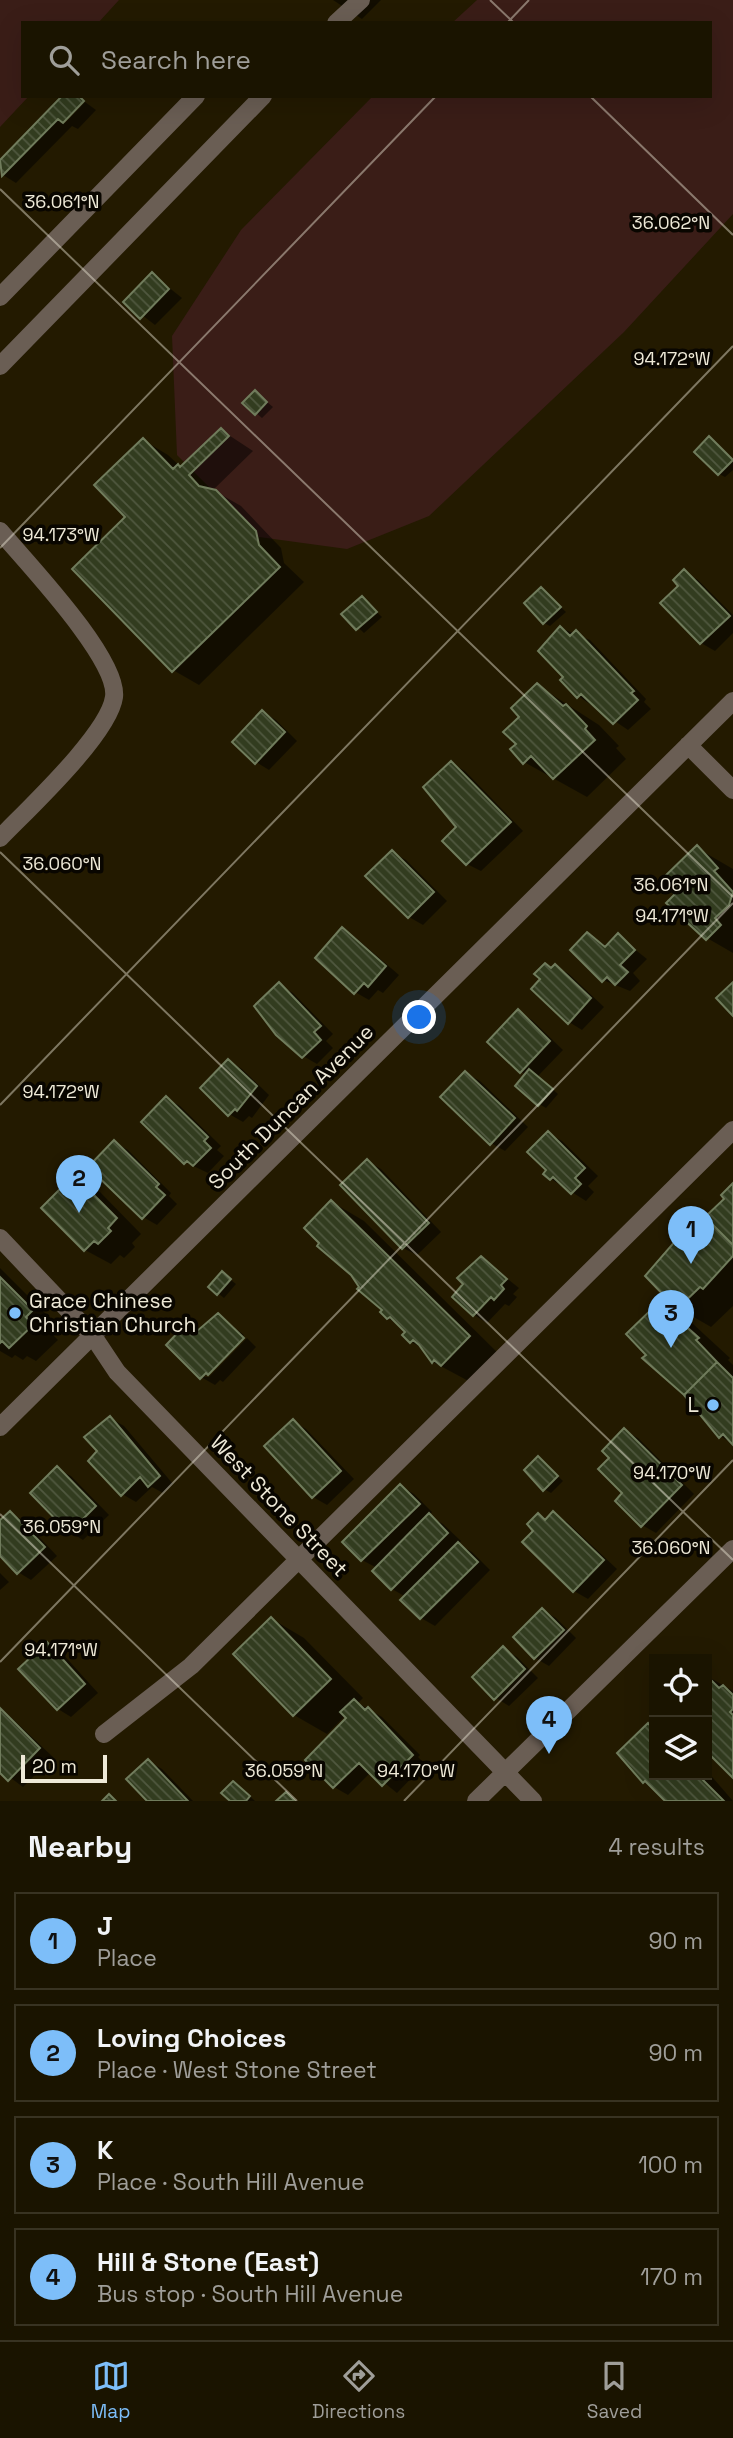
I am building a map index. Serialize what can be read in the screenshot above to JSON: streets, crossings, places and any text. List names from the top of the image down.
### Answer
{
  "streets": {
    "street": ["South Duncan Avenue", "West Stone Street"]
  },
  "crossings": [
    ["South Duncan Avenue", "West Stone Street"]
  ],
  "places": ["Grace Chinese Christian Church", "L"],
  "scale_bar": "20 m",
  "page": {
    "search": "Search here",
    "pins": [
      "2",
      "1",
      "3",
      "4"
    ],
    "scale": "20 m",
    "heading": ["Nearby", "4 results"],
    "list": [
      {
        "mark": "1",
        "name": "J",
        "note": "Place",
        "value": "90 m"
      },
      {
        "mark": "2",
        "name": "Loving Choices",
        "note": "Place · West Stone Street",
        "value": "90 m"
      },
      {
        "mark": "3",
        "name": "K",
        "note": "Place · South Hill Avenue",
        "value": "100 m"
      },
      {
        "mark": "4",
        "name": "Hill & Stone (East)",
        "note": "Bus stop · South Hill Avenue",
        "value": "170 m"
      }
    ],
    "nav": ["Map", "Directions", "Saved"]
  },
  "coordinates": [
    "36.061°N",
    "36.062°N",
    "94.172°W",
    "94.173°W",
    "36.060°N",
    "94.171°W",
    "94.170°W",
    "36.059°N"
  ]
}
